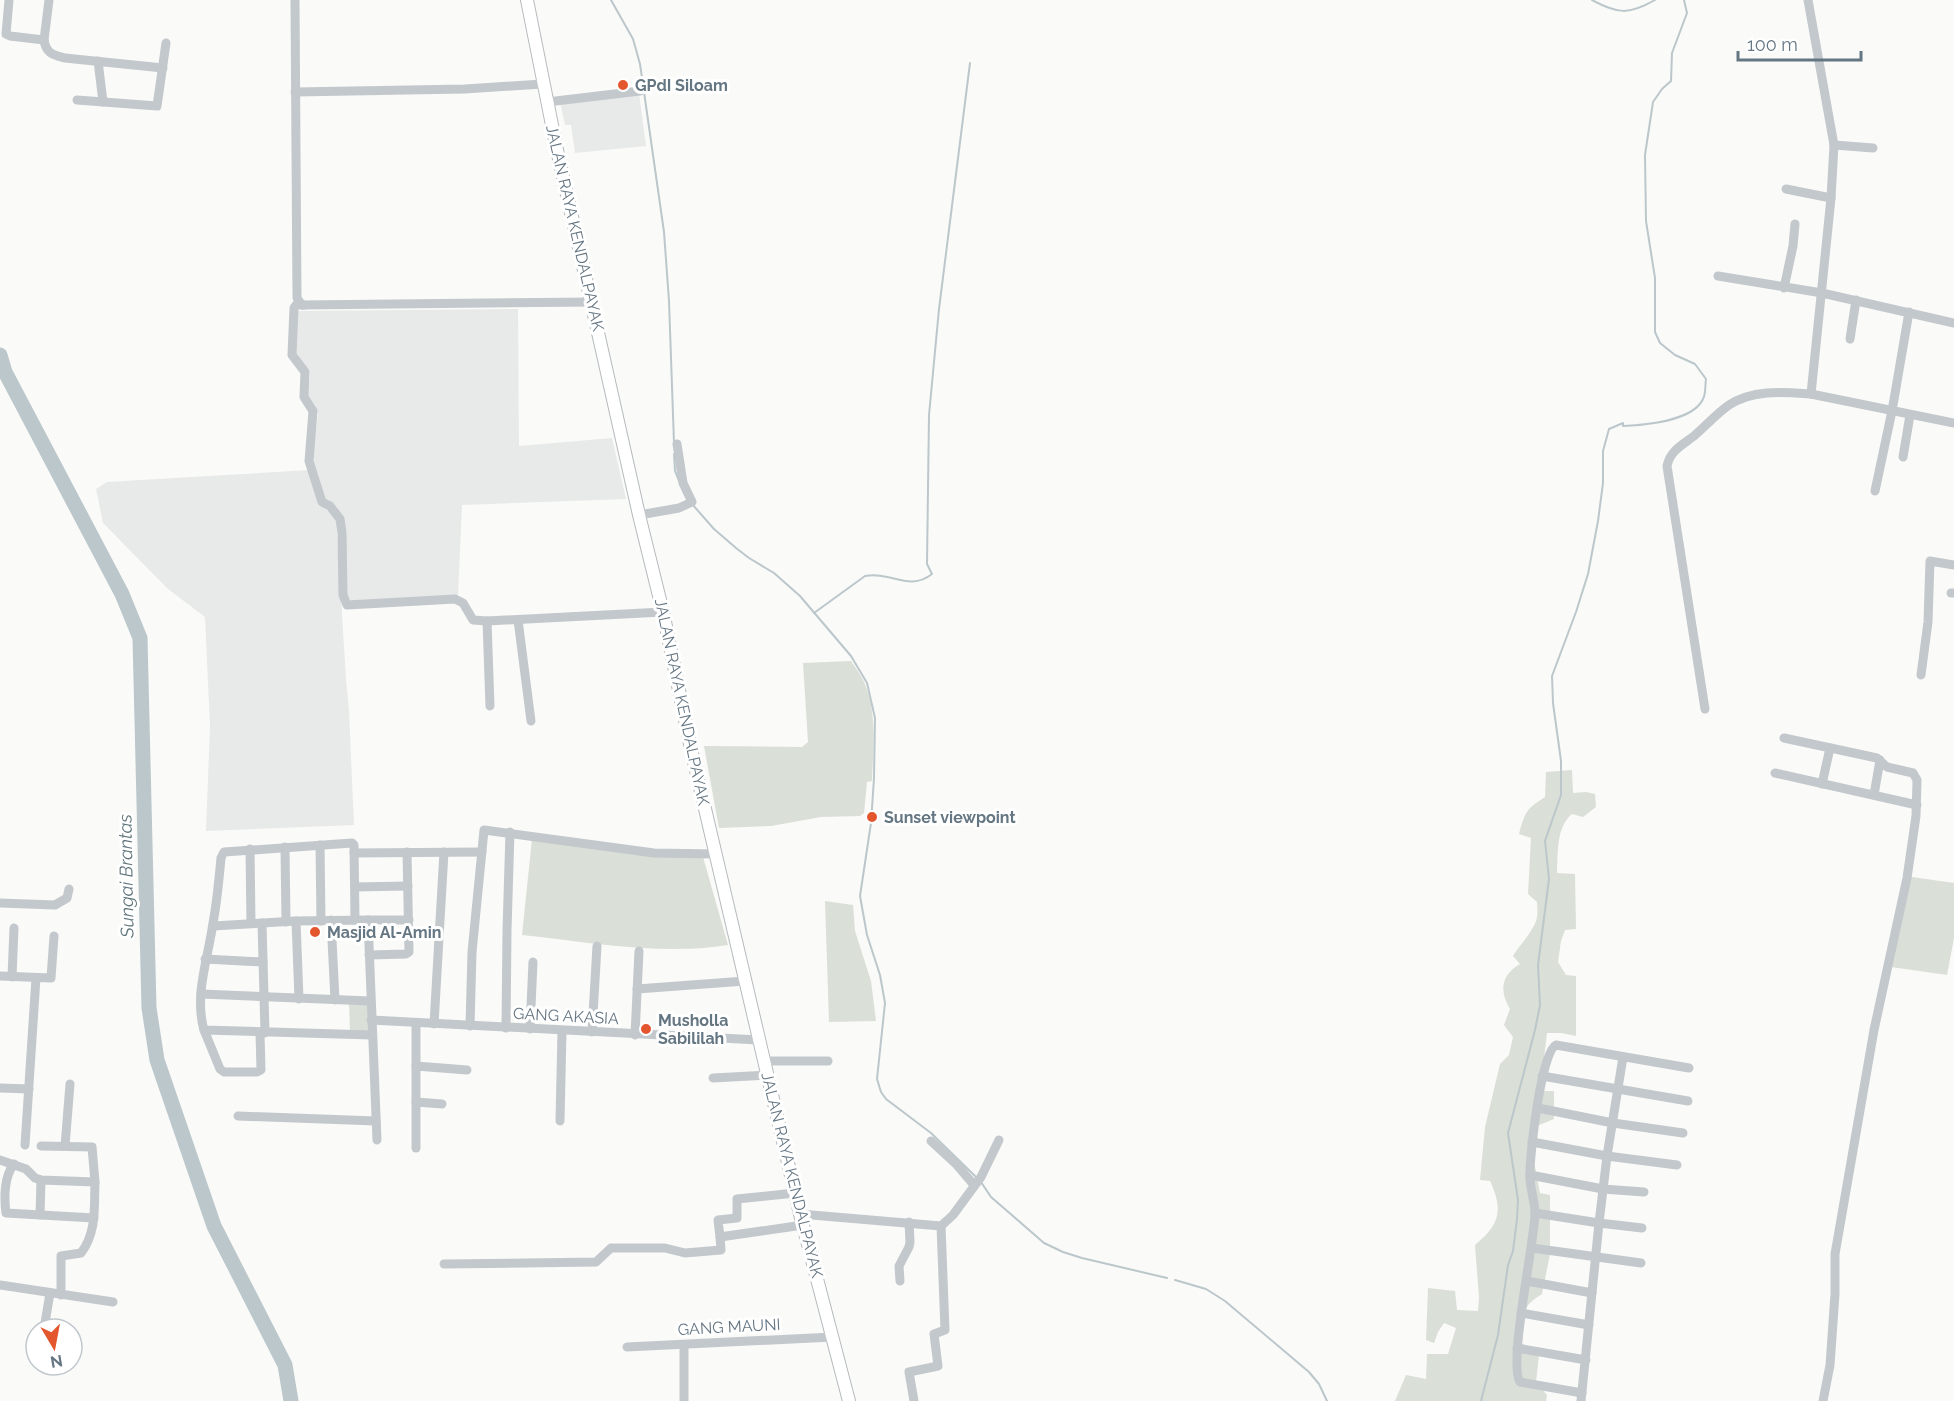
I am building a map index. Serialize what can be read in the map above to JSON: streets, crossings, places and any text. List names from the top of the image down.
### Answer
{
  "streets": {
    "main road": ["JALAN RAYA KENDALPAYAK"],
    "street": ["GANG AKASIA", "GANG MAUNI"]
  },
  "crossings": [
    ["JALAN RAYA KENDALPAYAK", "GANG AKASIA"],
    ["JALAN RAYA KENDALPAYAK", "GANG MAUNI"]
  ],
  "water": ["Sungai Brantas"],
  "places": [
    "GPdI Siloam",
    "Sunset viewpoint",
    "Masjid Al-Amin",
    "Musholla Sabililah"
  ],
  "scale_bar": "100 m",
  "north": "bottom"
}
